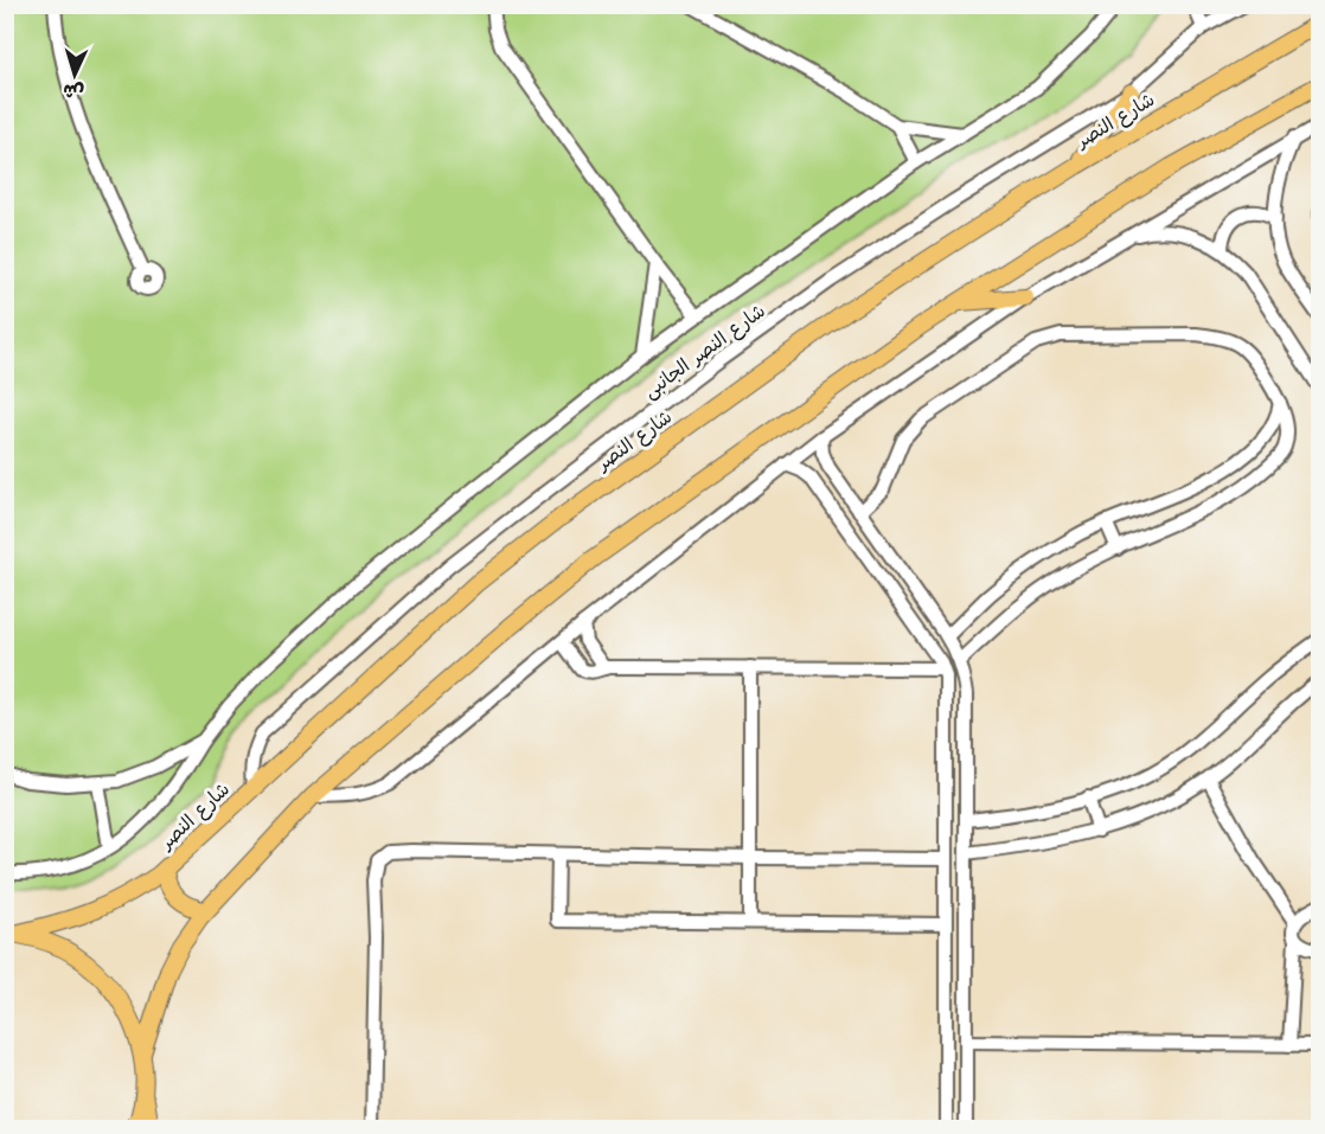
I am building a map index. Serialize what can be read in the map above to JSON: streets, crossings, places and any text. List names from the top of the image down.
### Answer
{
  "streets": {
    "main road": ["شارع النصر"],
    "street": ["شارع النصر الجانبى"]
  },
  "crossings": [
    ["شارع النصر", "شارع النصر الجانبى"]
  ],
  "north": "bottom"
}
